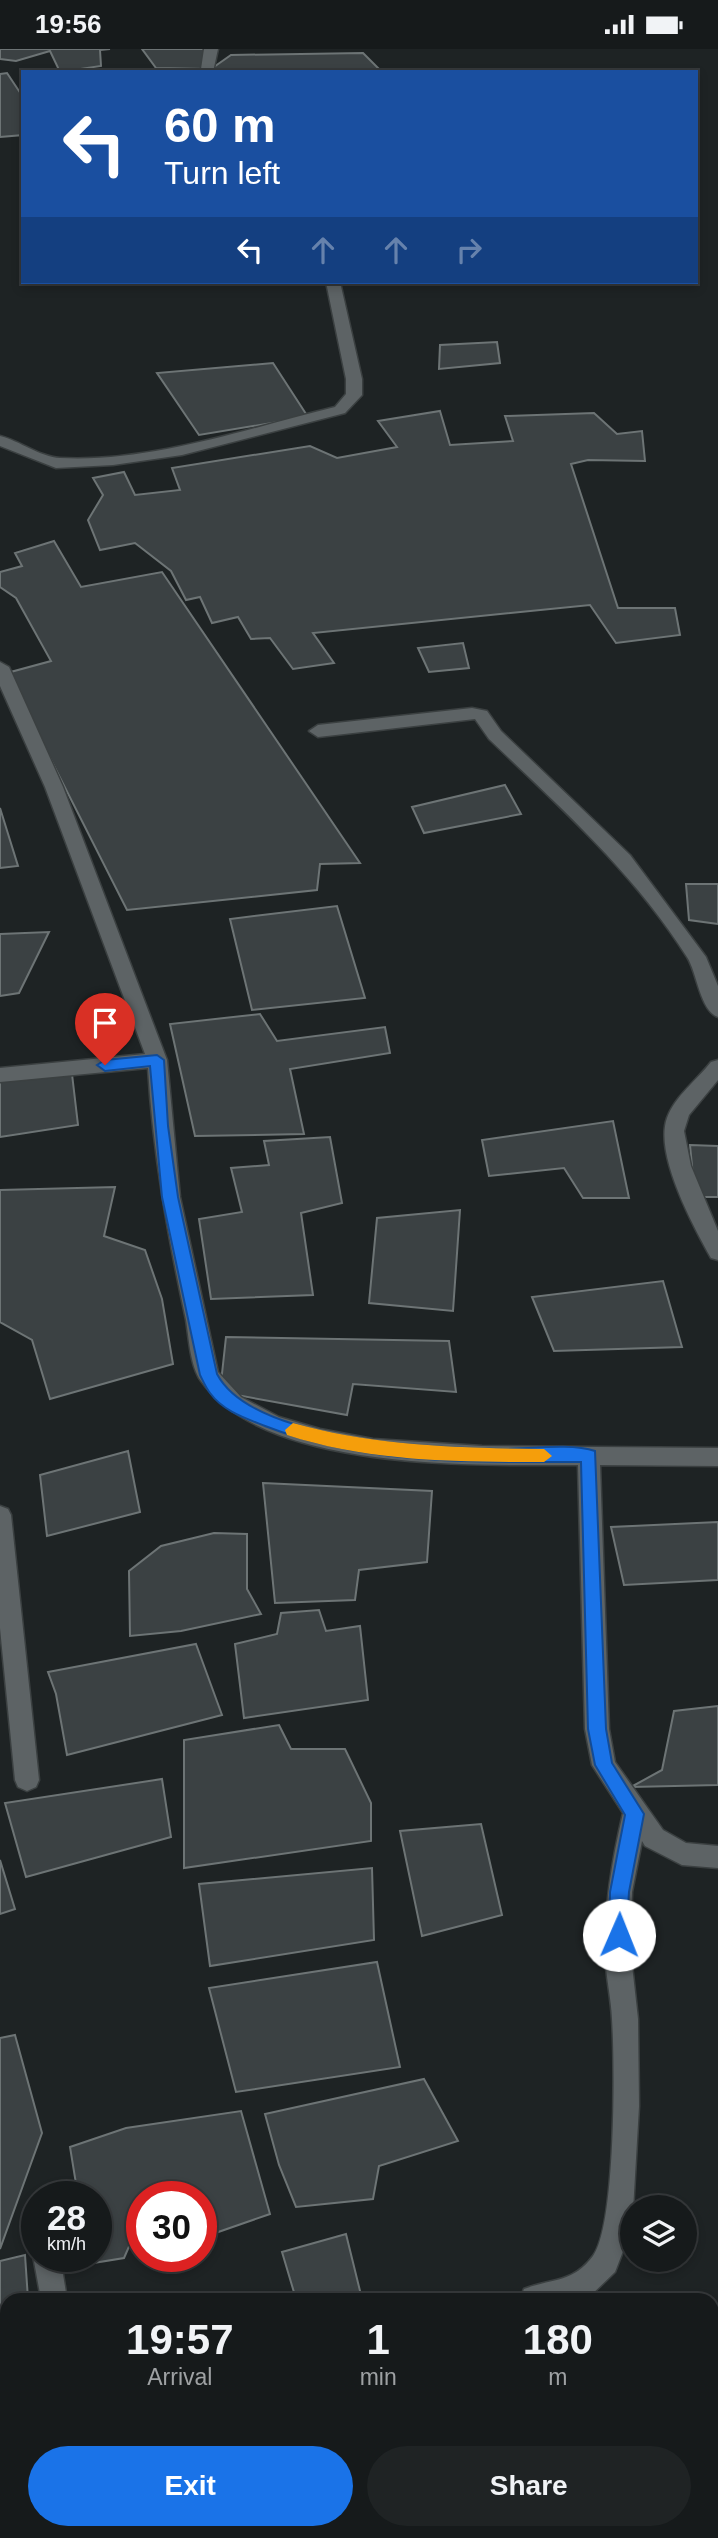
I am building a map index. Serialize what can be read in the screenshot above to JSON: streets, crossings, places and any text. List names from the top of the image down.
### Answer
{
  "page": {
    "status": "19:56",
    "turn": ["60 m", "Turn left"],
    "speed": "28 km/h",
    "limit": "30",
    "eta": [
      "19:57",
      "Arrival",
      "1",
      "min",
      "180",
      "m"
    ],
    "buttons": ["Exit", "Share"]
  }
}
